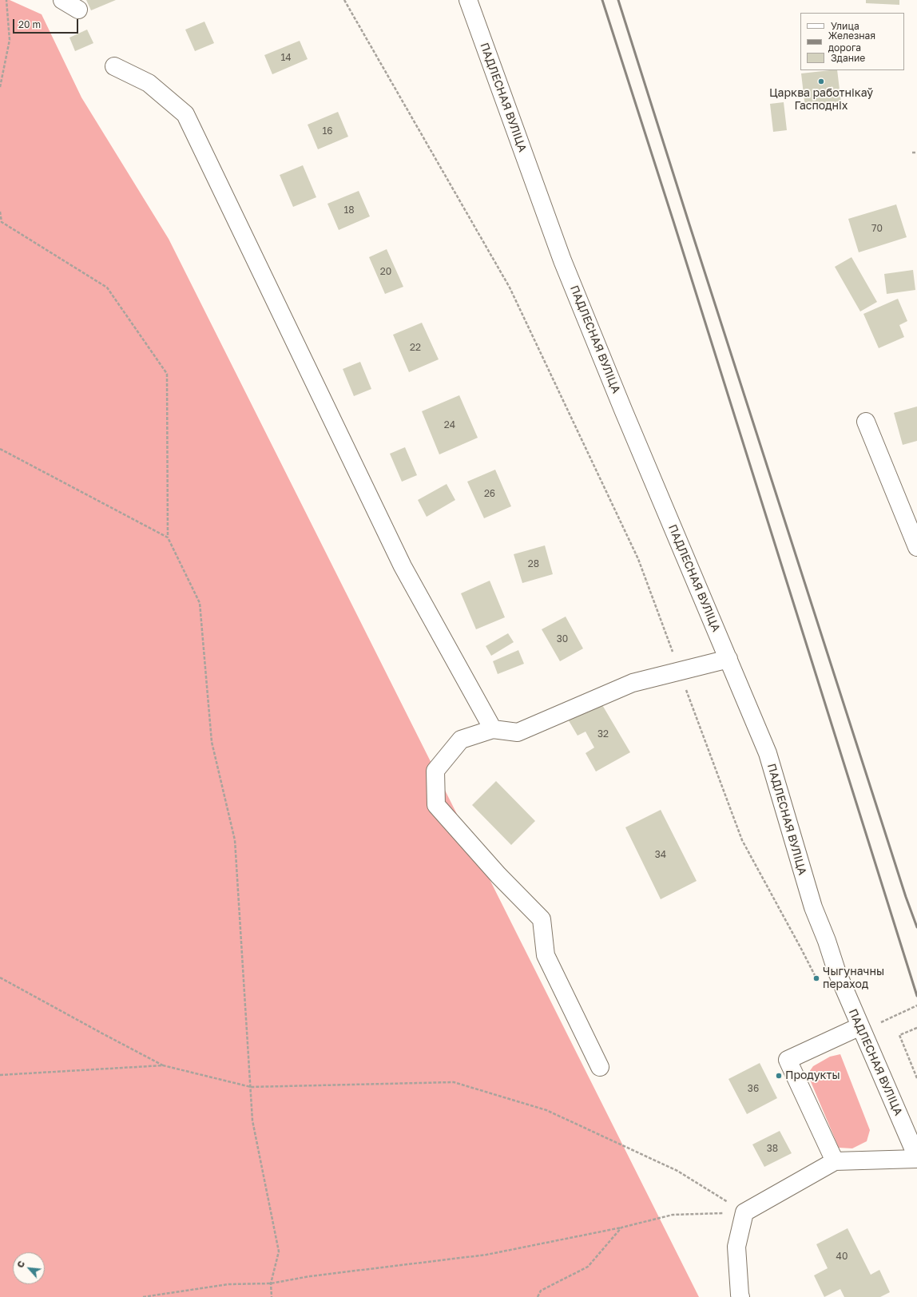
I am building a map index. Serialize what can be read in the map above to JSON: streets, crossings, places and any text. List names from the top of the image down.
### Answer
{
  "streets": {
    "street": ["ПАДЛЕСНАЯ ВУЛІЦА"]
  },
  "places": ["Царква работнікаў Гасподніх", "Чыгуначны пераход", "Продукты"],
  "house_numbers": [
    "14",
    "16",
    "18",
    "70",
    "20",
    "22",
    "24",
    "26",
    "28",
    "30",
    "32",
    "34",
    "36",
    "38",
    "40"
  ],
  "legend": ["Улица", "Железная дорога", "Здание"],
  "scale_bar": "20 m",
  "north": "top left"
}
